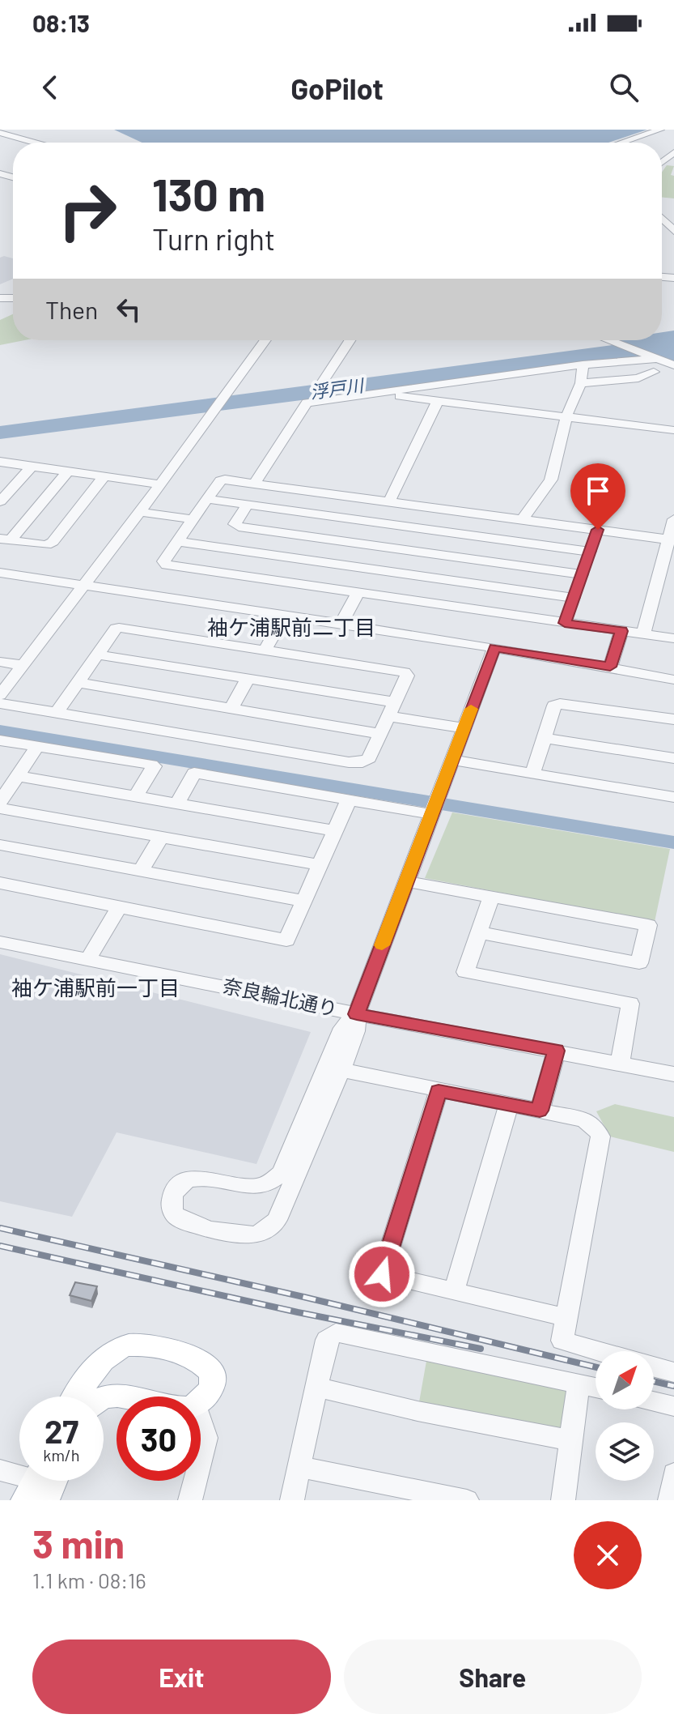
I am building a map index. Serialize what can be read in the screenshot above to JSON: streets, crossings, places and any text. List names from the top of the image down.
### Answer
{
  "streets": {
    "street": ["奈良輪北通り"]
  },
  "districts": ["袖ケ浦駅前二丁目", "袖ケ浦駅前一丁目"],
  "water": ["浮戸川"],
  "north": "top right",
  "page": {
    "status": "08:13",
    "header": "GoPilot",
    "turn": ["130 m", "Turn right"],
    "then": "Then",
    "speed": "27 km/h",
    "limit": "30",
    "heading": ["3 min", "1.1 km · 08:16"],
    "buttons": ["Exit", "Share"]
  }
}
